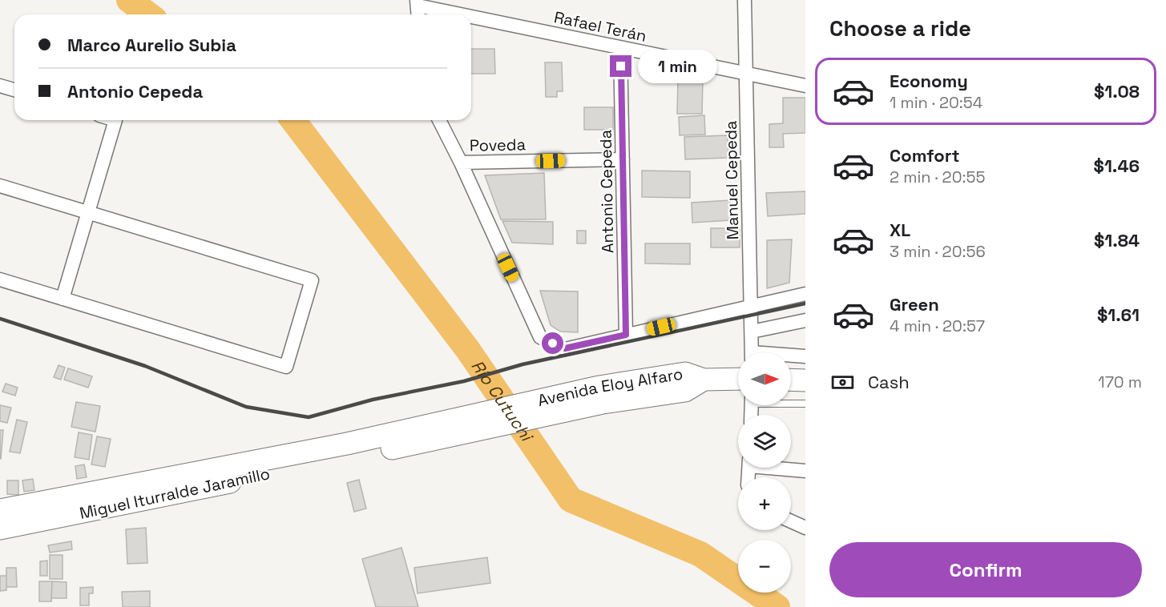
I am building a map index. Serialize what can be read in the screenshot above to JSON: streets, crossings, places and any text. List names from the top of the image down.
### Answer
{
  "streets": {
    "main road": ["Avenida Eloy Alfaro", "Miguel Iturralde Jaramillo"],
    "street": [
      "Rafael Terán",
      "Poveda",
      "Manuel Cepeda",
      "Antonio Cepeda"
    ]
  },
  "crossings": [
    ["Rafael Terán", "Manuel Cepeda"],
    ["Rafael Terán", "Antonio Cepeda"],
    ["Poveda", "Antonio Cepeda"],
    ["Avenida Eloy Alfaro", "Miguel Iturralde Jaramillo"]
  ],
  "water": ["Río Cutuchi"],
  "north": "right",
  "page": {
    "heading": "Choose a ride",
    "banner": ["Marco Aurelio Subia", "Antonio Cepeda"],
    "bubble": "1 min",
    "list": [
      {
        "name": "Economy",
        "note": "1 min · 20:54",
        "value": "$1.08"
      },
      {
        "name": "Comfort",
        "note": "2 min · 20:55",
        "value": "$1.46"
      },
      {
        "name": "XL",
        "note": "3 min · 20:56",
        "value": "$1.84"
      },
      {
        "name": "Green",
        "note": "4 min · 20:57",
        "value": "$1.61"
      }
    ],
    "map_buttons": ["+", "−"],
    "pay": ["Cash", "170 m"],
    "buttons": "Confirm"
  }
}
